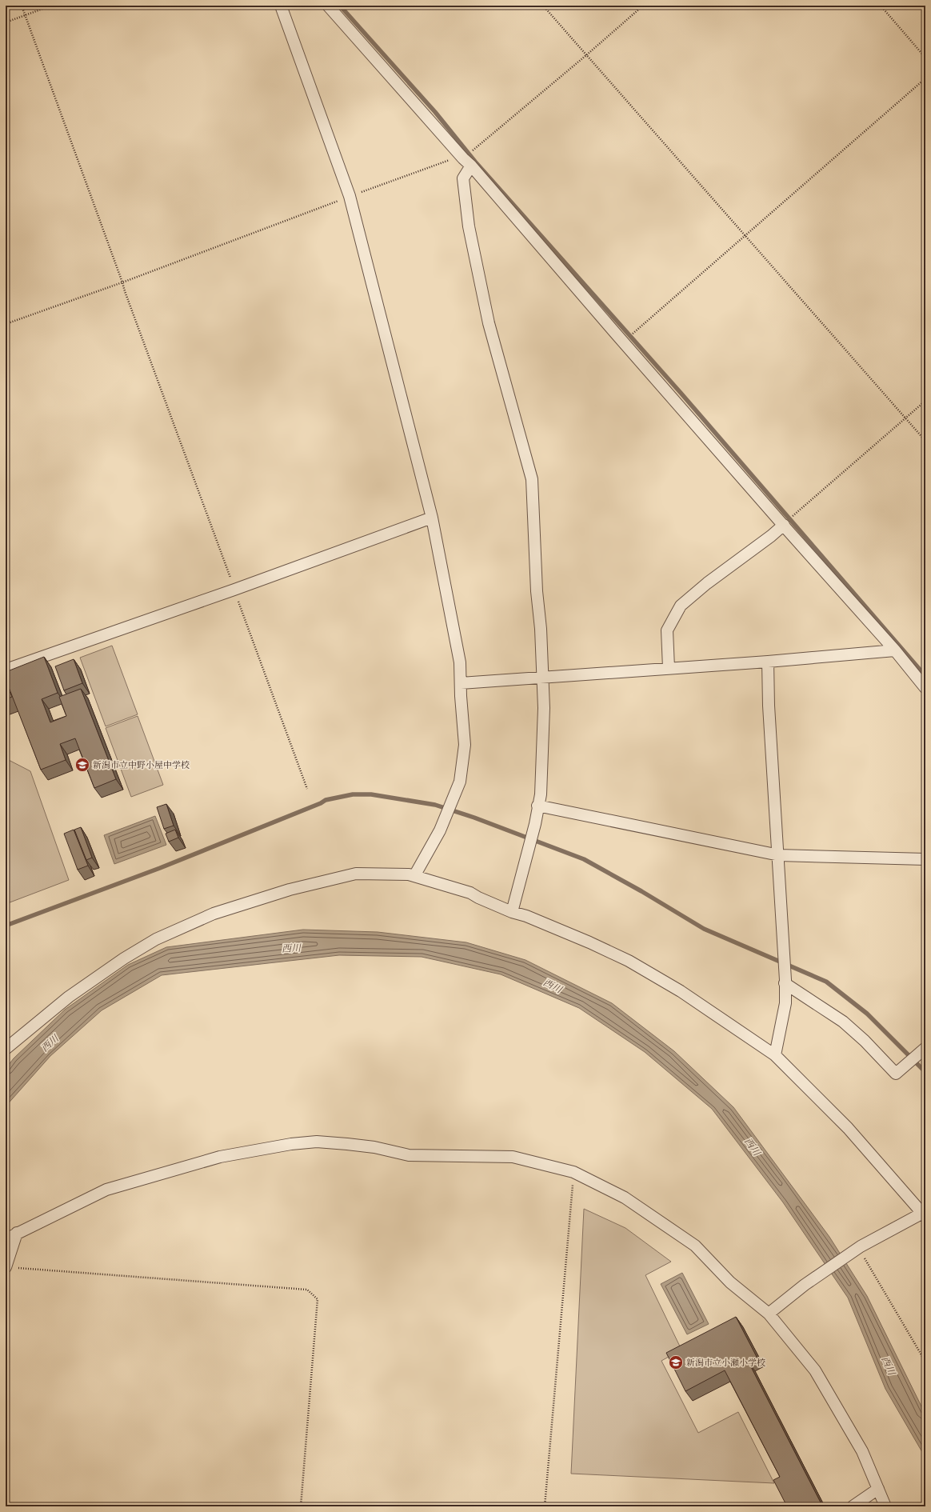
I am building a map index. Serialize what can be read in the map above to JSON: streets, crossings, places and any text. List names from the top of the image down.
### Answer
{
  "water": ["西川"],
  "places": {
    "school or university": ["新潟市立中野小屋中学校", "新潟市立小瀬小学校"]
  }
}
